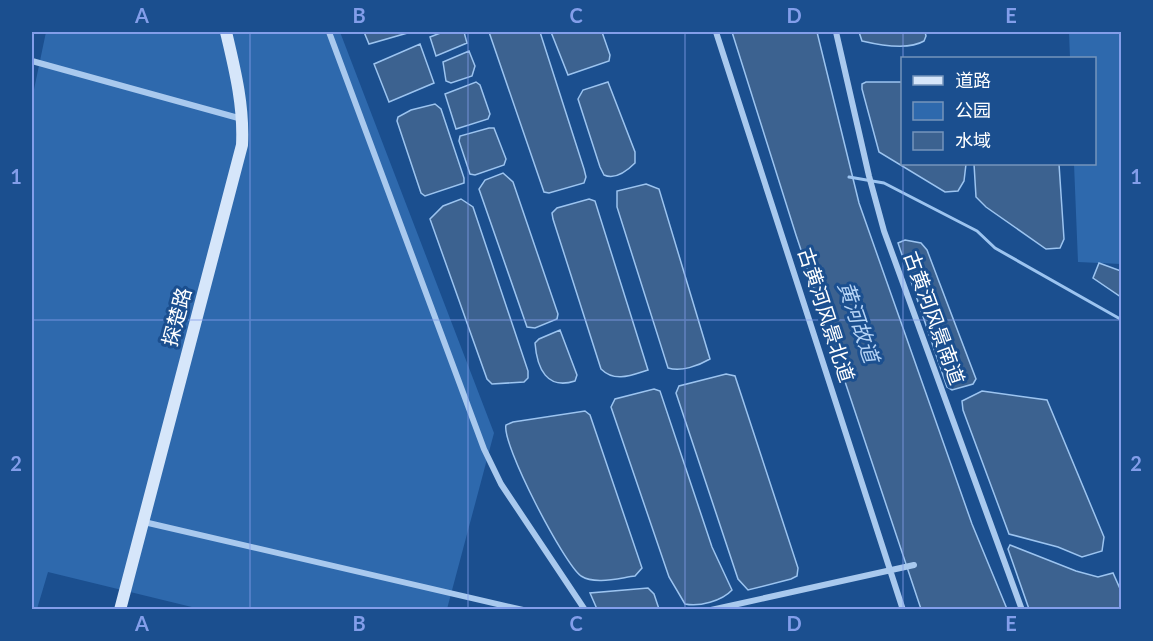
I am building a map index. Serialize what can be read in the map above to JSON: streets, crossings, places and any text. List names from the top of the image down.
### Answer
{
  "streets": {
    "main road": ["探楚路"],
    "street": ["古黄河风景北道", "古黄河风景南道"]
  },
  "water": ["黄河故道"],
  "legend": ["道路", "公园", "水域"],
  "grid": {
    "columns": [
      "A",
      "B",
      "C",
      "D",
      "E"
    ],
    "rows": ["1", "2"]
  }
}
